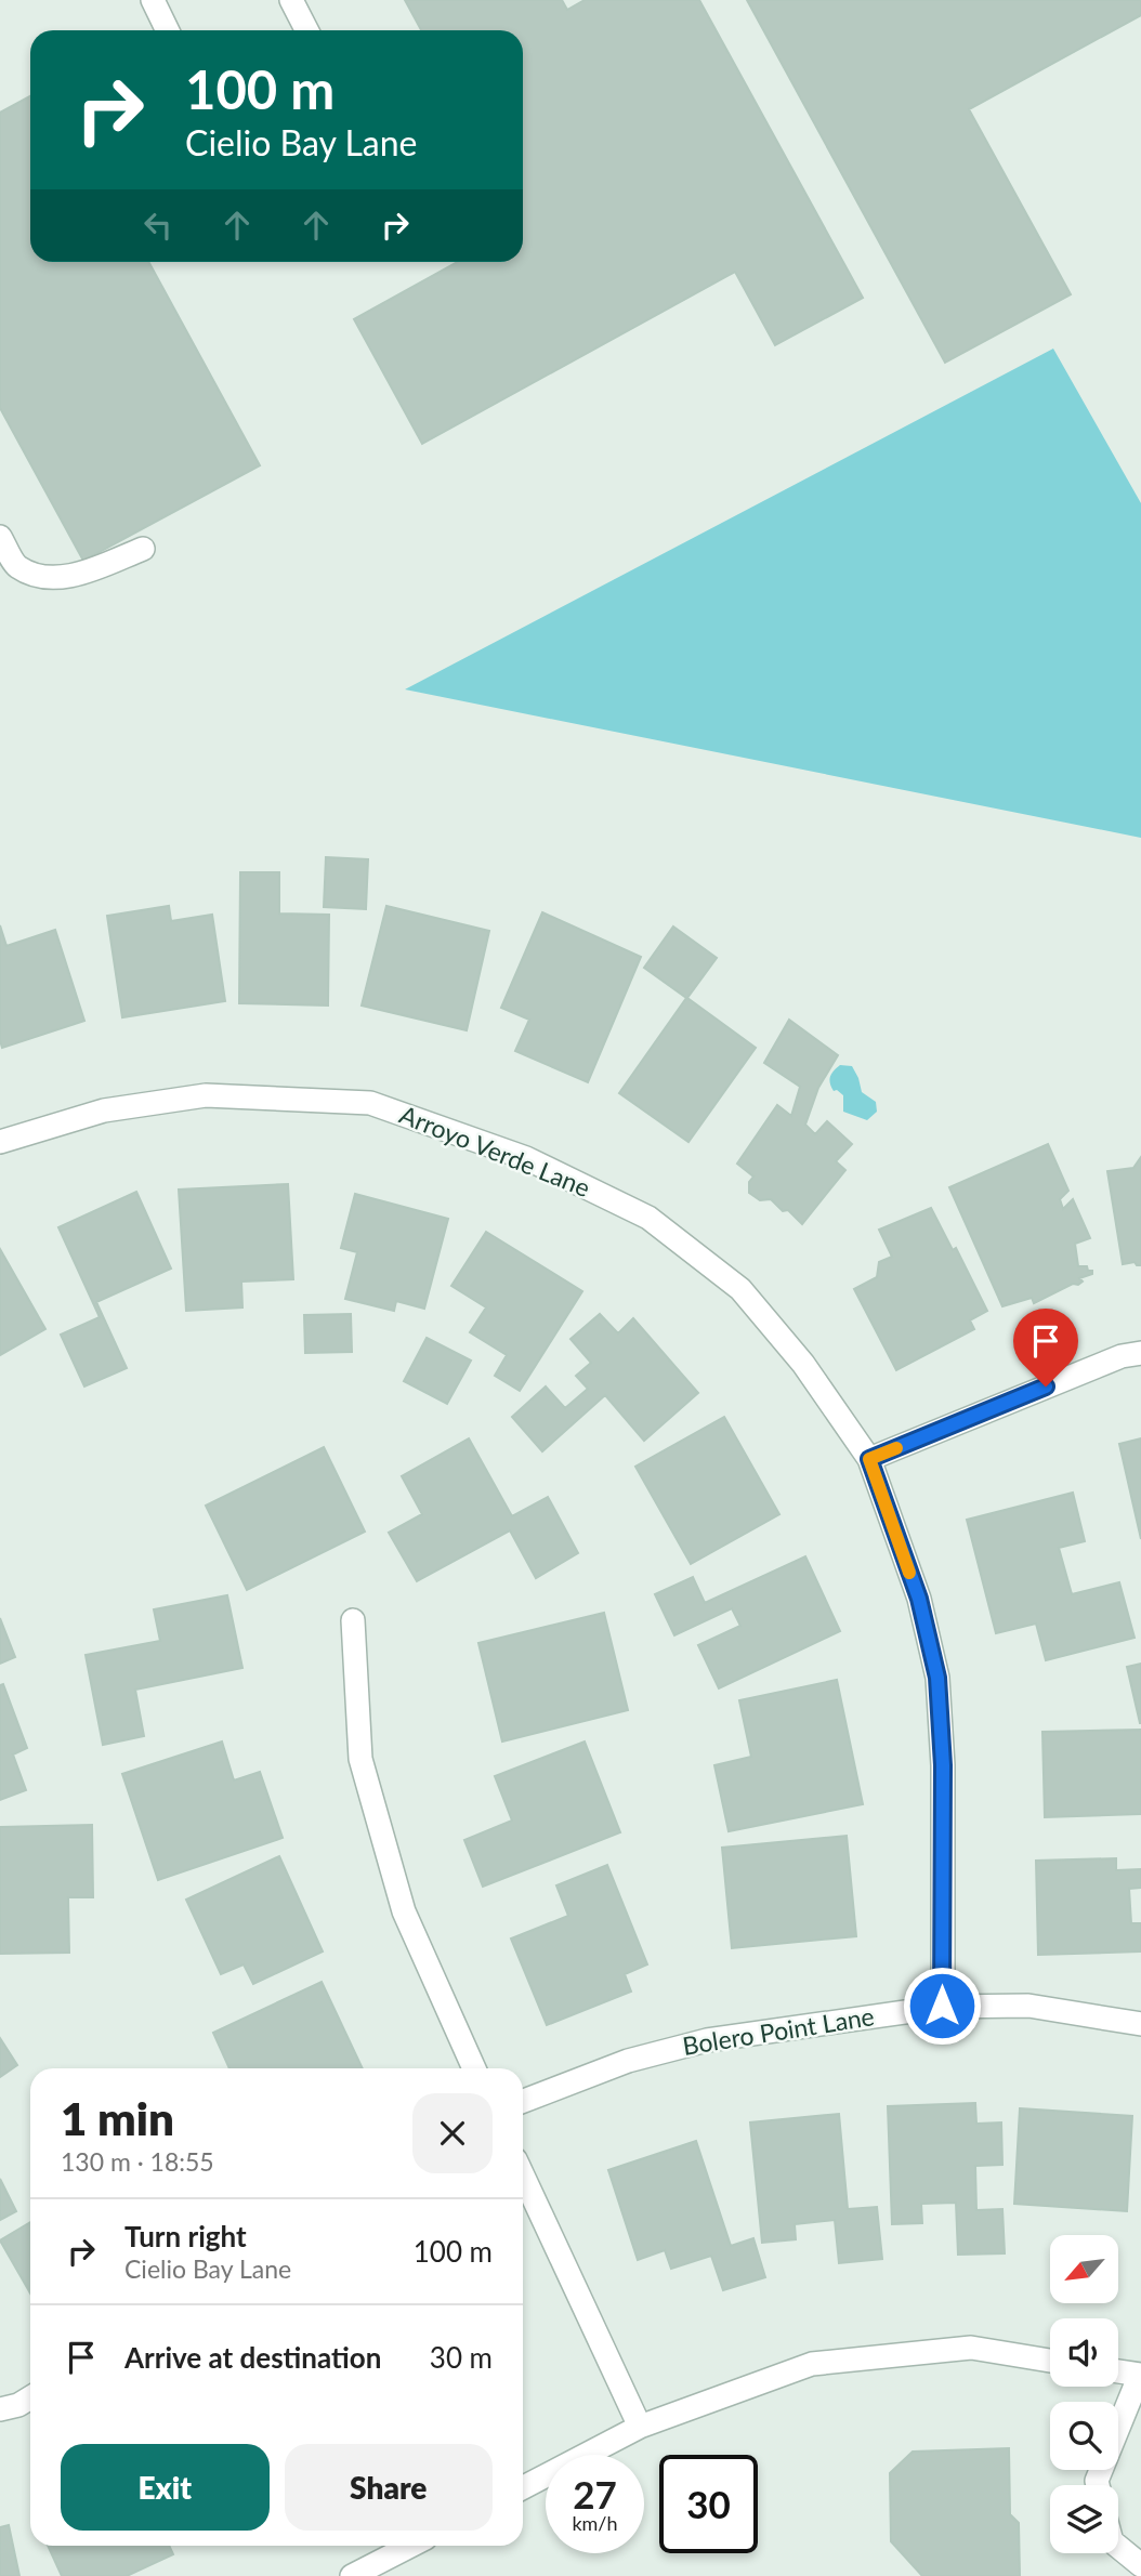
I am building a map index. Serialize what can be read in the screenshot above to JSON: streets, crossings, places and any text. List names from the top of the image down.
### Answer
{
  "streets": {
    "street": ["Arroyo Verde Lane", "Bolero Point Lane"]
  },
  "crossings": [
    ["Arroyo Verde Lane", "Bolero Point Lane"]
  ],
  "north": "bottom left",
  "page": {
    "turn": ["100 m", "Cielio Bay Lane"],
    "heading": ["1 min", "130 m · 18:55"],
    "list": [
      {
        "name": "Turn right",
        "note": "Cielio Bay Lane",
        "value": "100 m"
      },
      {
        "name": "Arrive at destination",
        "value": "30 m"
      }
    ],
    "buttons": ["Exit", "Share"],
    "speed": "27 km/h",
    "limit": "30"
  }
}
